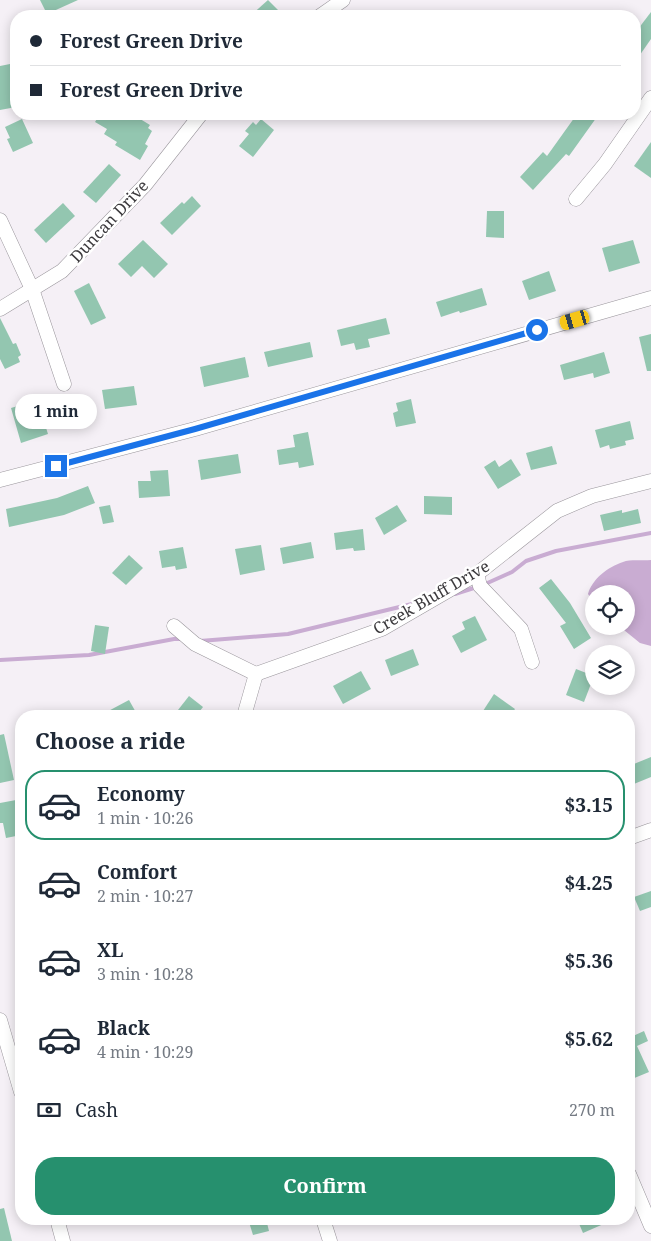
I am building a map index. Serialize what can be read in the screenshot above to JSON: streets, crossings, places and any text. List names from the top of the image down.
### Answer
{
  "streets": {
    "street": ["Duncan Drive", "Creek Bluff Drive"]
  },
  "page": {
    "banner": ["Forest Green Drive", "Forest Green Drive"],
    "bubble": "1 min",
    "heading": "Choose a ride",
    "list": [
      {
        "name": "Economy",
        "note": "1 min · 10:26",
        "value": "$3.15"
      },
      {
        "name": "Comfort",
        "note": "2 min · 10:27",
        "value": "$4.25"
      },
      {
        "name": "XL",
        "note": "3 min · 10:28",
        "value": "$5.36"
      },
      {
        "name": "Black",
        "note": "4 min · 10:29",
        "value": "$5.62"
      }
    ],
    "pay": ["Cash", "270 m"],
    "buttons": "Confirm"
  }
}
